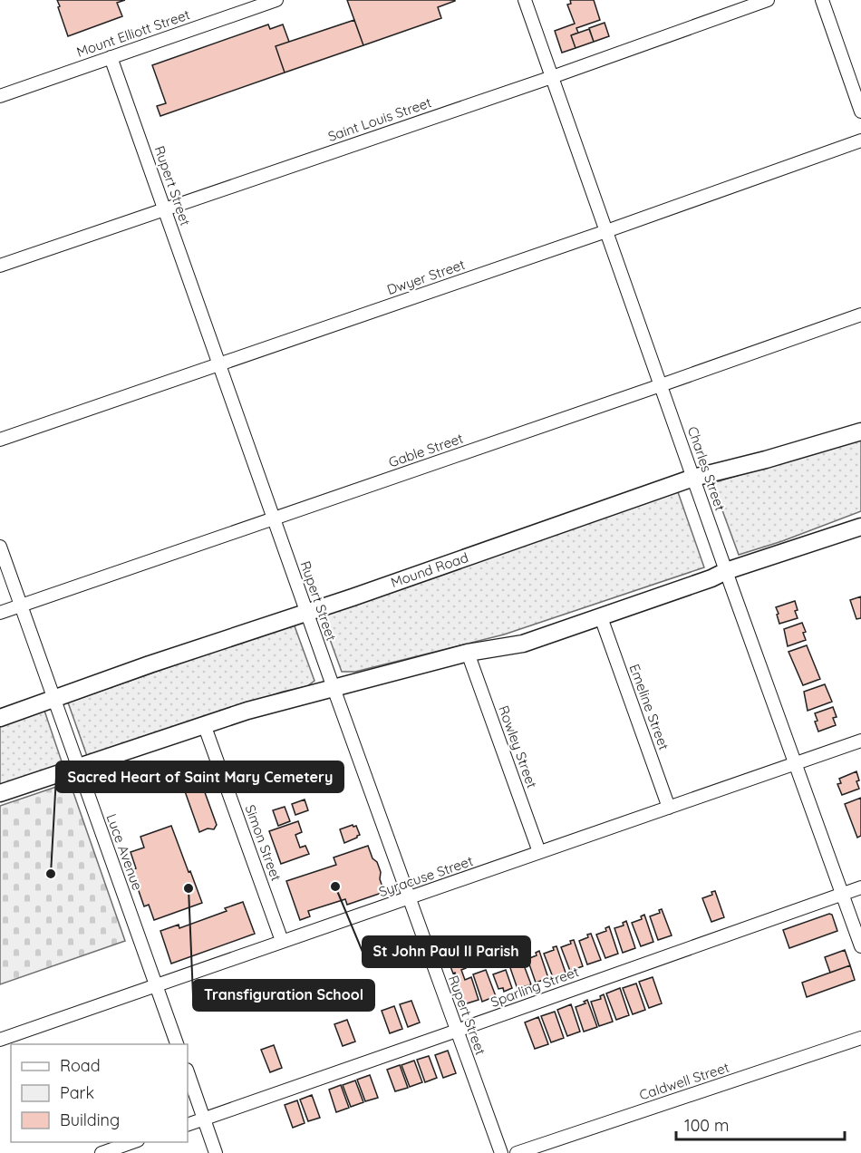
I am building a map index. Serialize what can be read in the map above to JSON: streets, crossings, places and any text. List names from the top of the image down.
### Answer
{
  "streets": {
    "main road": ["Mound Road"],
    "street": [
      "Mount Elliott Street",
      "Saint Louis Street",
      "Rupert Street",
      "Dwyer Street",
      "Gable Street",
      "Charles Street",
      "Emeline Street",
      "Rowley Street",
      "Simon Street",
      "Luce Avenue",
      "Syracuse Street",
      "Sparling Street",
      "Caldwell Street"
    ]
  },
  "crossings": [
    ["Mount Elliott Street", "Rupert Street"],
    ["Saint Louis Street", "Rupert Street"],
    ["Saint Louis Street", "Charles Street"],
    ["Rupert Street", "Dwyer Street"],
    ["Rupert Street", "Gable Street"],
    ["Rupert Street", "Mound Road"],
    ["Rupert Street", "Syracuse Street"],
    ["Rupert Street", "Sparling Street"],
    ["Dwyer Street", "Charles Street"],
    ["Gable Street", "Charles Street"],
    ["Gable Street", "Luce Avenue"],
    ["Charles Street", "Mound Road"],
    ["Charles Street", "Syracuse Street"],
    ["Charles Street", "Sparling Street"],
    ["Mound Road", "Luce Avenue"],
    ["Emeline Street", "Syracuse Street"],
    ["Rowley Street", "Syracuse Street"],
    ["Simon Street", "Syracuse Street"],
    ["Luce Avenue", "Syracuse Street"]
  ],
  "places": ["Sacred Heart of Saint Mary Cemetery", "St John Paul II Parish", "Transfiguration School"],
  "legend": ["Road", "Park", "Building"],
  "scale_bar": "100 m"
}
